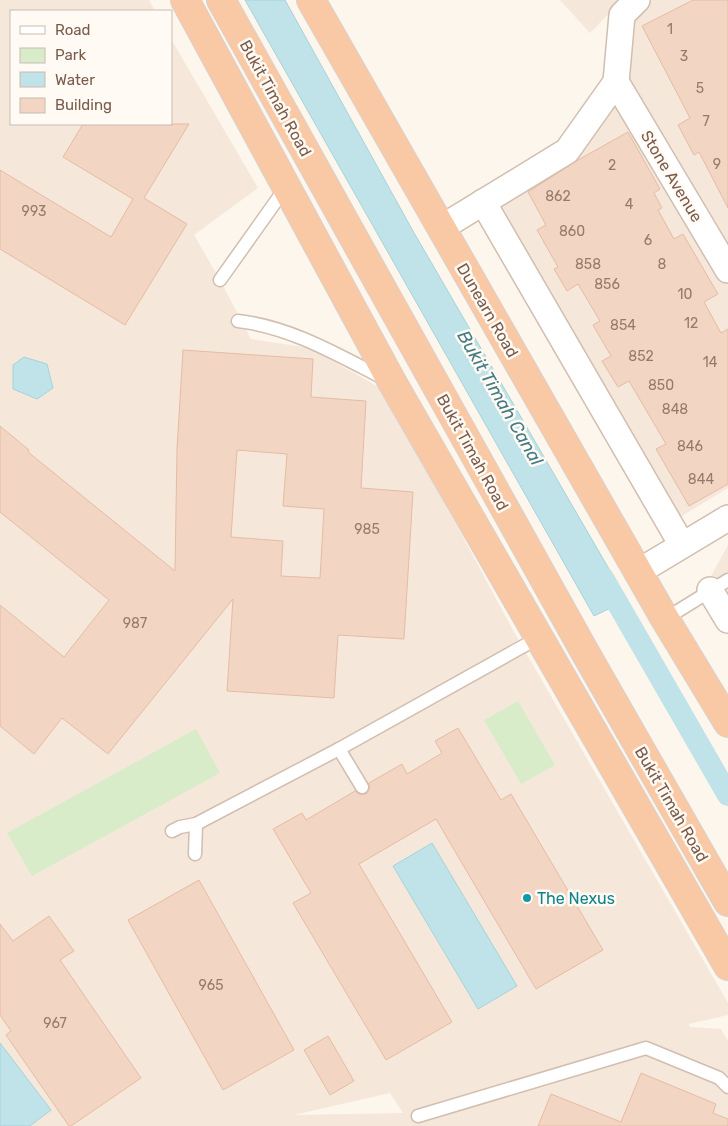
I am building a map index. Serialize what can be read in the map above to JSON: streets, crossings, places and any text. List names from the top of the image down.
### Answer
{
  "streets": {
    "highway": ["Bukit Timah Road", "Dunearn Road"],
    "street": ["Stone Avenue"]
  },
  "water": ["Bukit Timah Canal"],
  "places": ["The Nexus"],
  "house_numbers": [
    "1",
    "3",
    "5",
    "7",
    "9",
    "2",
    "862",
    "4",
    "993",
    "860",
    "6",
    "858",
    "8",
    "856",
    "10",
    "12",
    "854",
    "852",
    "14",
    "850",
    "848",
    "846",
    "844",
    "985",
    "987",
    "965",
    "967"
  ],
  "legend": [
    "Road",
    "Park",
    "Water",
    "Building"
  ]
}
